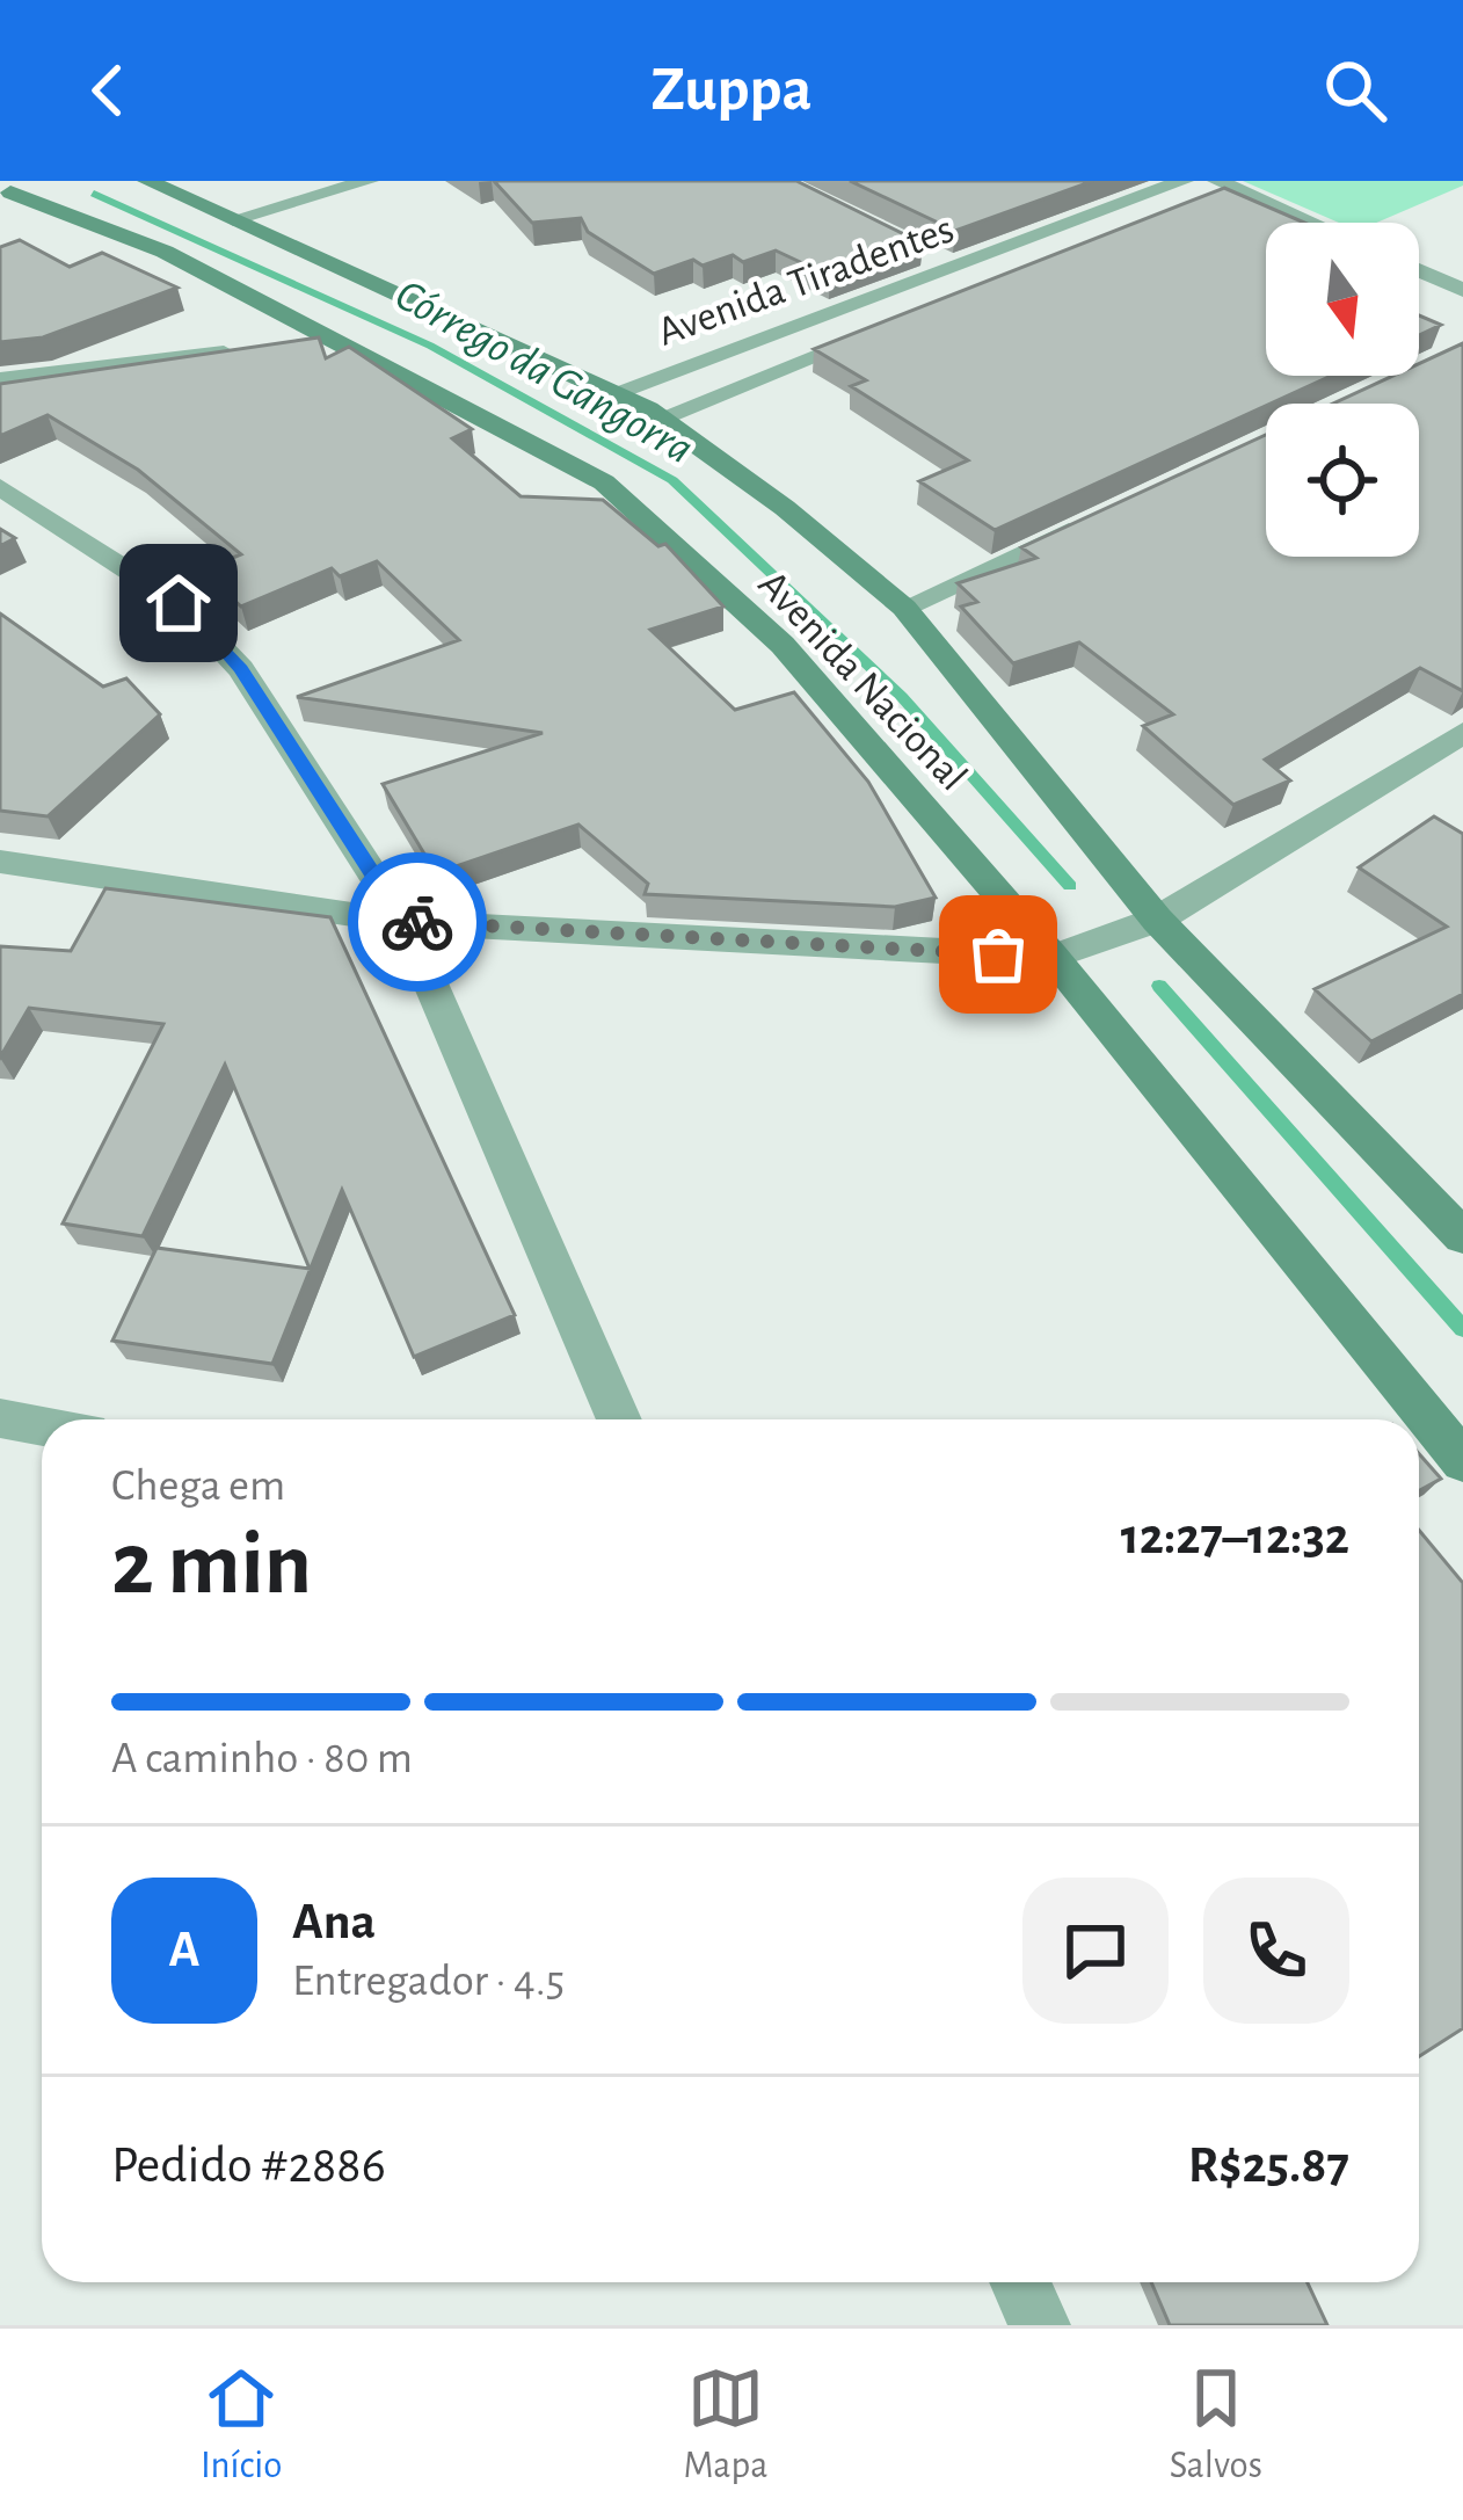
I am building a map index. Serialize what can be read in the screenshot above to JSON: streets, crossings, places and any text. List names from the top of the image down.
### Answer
{
  "streets": {
    "street": ["Avenida Tiradentes", "Avenida Nacional"]
  },
  "crossings": [
    ["Avenida Tiradentes", "Avenida Nacional"]
  ],
  "water": ["Córrego da Gangorra"],
  "north": "bottom",
  "page": {
    "header": "Zuppa",
    "heading": ["2 min", "Chega em", "12:27–12:32"],
    "panel": [
      "Ana",
      "Entregador · 4.5",
      "Pedido #2886",
      "R$25.87"
    ],
    "bar": "A caminho · 80 m",
    "round": "A",
    "tabs": ["Início", "Mapa", "Salvos"]
  }
}
